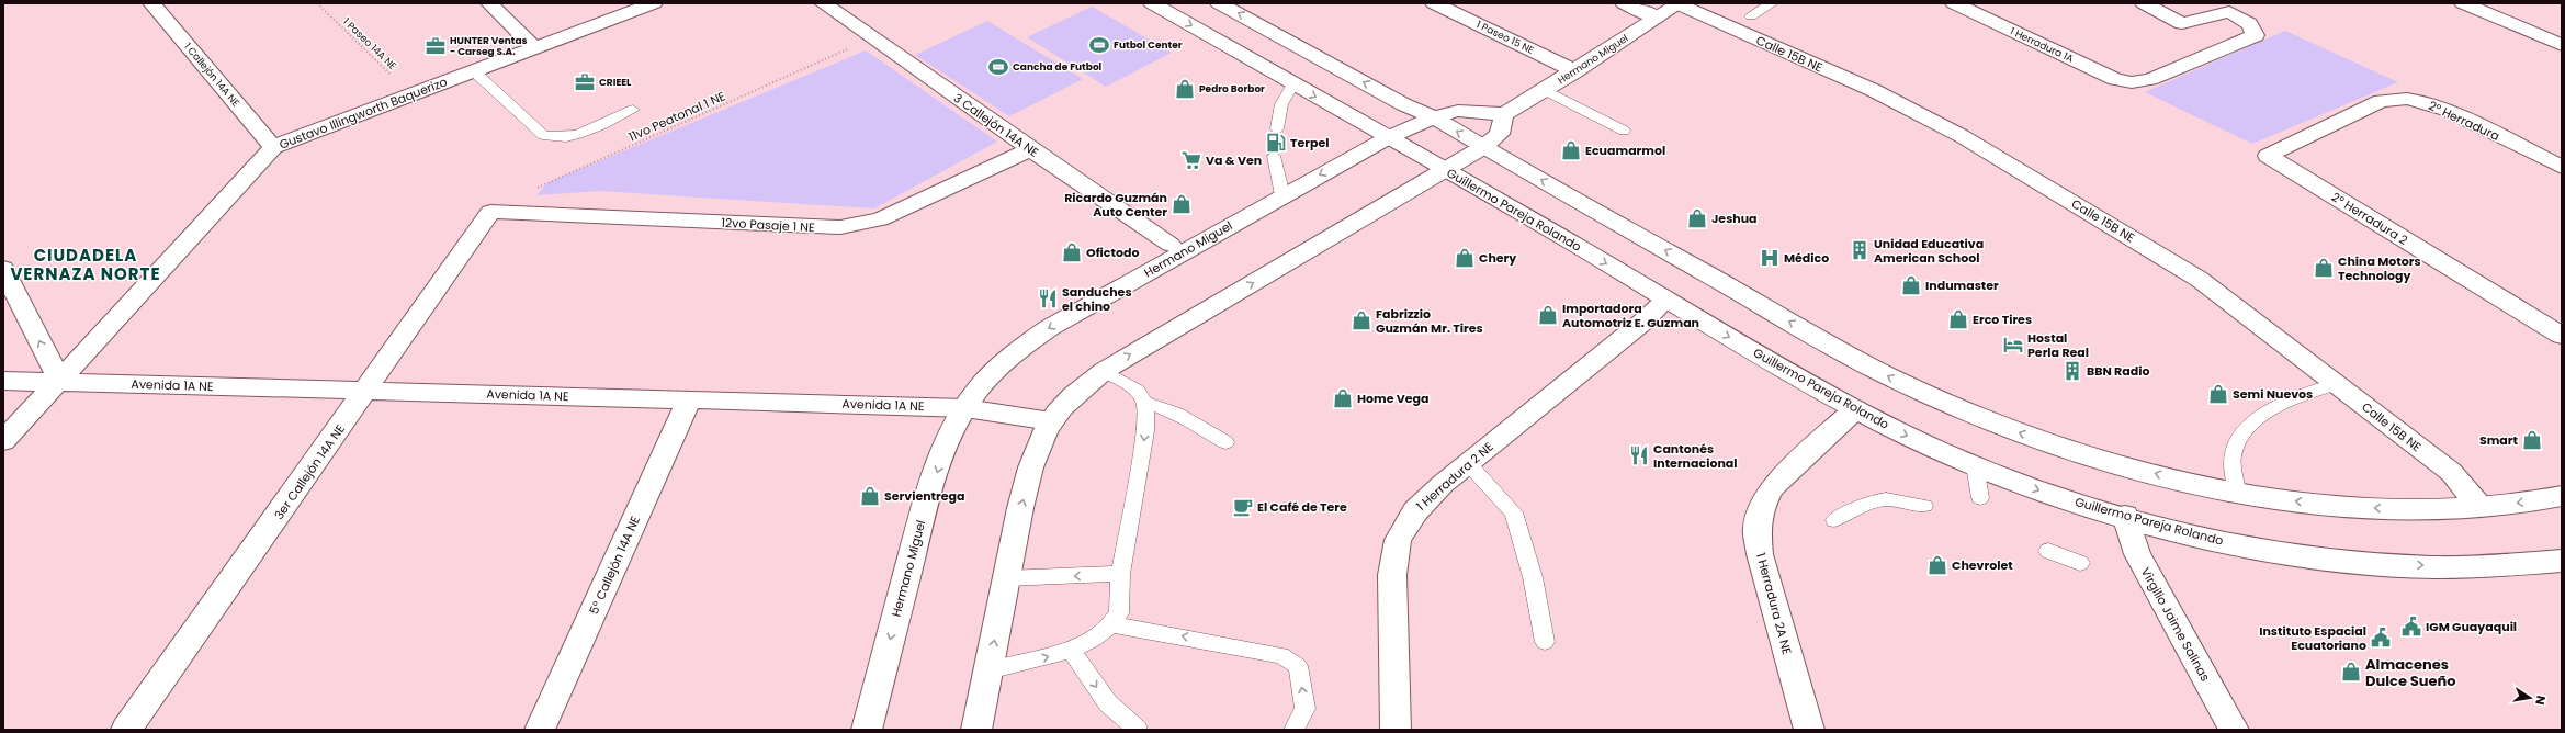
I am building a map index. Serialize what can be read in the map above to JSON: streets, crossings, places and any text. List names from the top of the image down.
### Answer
{
  "streets": {
    "street": [
      "1 Paseo 15 NE",
      "1 Herradura 1A",
      "Calle 15B NE",
      "Hermano Miguel",
      "1 Callejón 14A NE",
      "Gustavo Illingworth Baquerizo",
      "2° Herradura",
      "3 Callejón 14A NE",
      "Guillermo Pareja Rolando",
      "2° Herradura 2",
      "12vo Pasaje 1 NE",
      "Avenida 1A NE",
      "3er Callejón 14A NE",
      "1 Herradura 2 NE",
      "5° Callejón 14A NE",
      "1 Herradura 2A NE",
      "Virgilio Jaime Salinas"
    ],
    "path": ["1 Paseo 14A NE", "11vo Peatonal 1 NE"]
  },
  "crossings": [
    ["1 Paseo 15 NE", "Hermano Miguel"],
    ["1 Paseo 14A NE", "Gustavo Illingworth Baquerizo"],
    ["Calle 15B NE", "Hermano Miguel"],
    ["Hermano Miguel", "Guillermo Pareja Rolando"],
    ["Hermano Miguel", "Avenida 1A NE"],
    ["1 Callejón 14A NE", "Gustavo Illingworth Baquerizo"],
    ["Gustavo Illingworth Baquerizo", "Avenida 1A NE"],
    ["11vo Peatonal 1 NE", "3 Callejón 14A NE"],
    ["2° Herradura", "2° Herradura 2"],
    ["3 Callejón 14A NE", "12vo Pasaje 1 NE"],
    ["Guillermo Pareja Rolando", "1 Herradura 2 NE"],
    ["Guillermo Pareja Rolando", "1 Herradura 2A NE"],
    ["Guillermo Pareja Rolando", "Virgilio Jaime Salinas"],
    ["12vo Pasaje 1 NE", "3er Callejón 14A NE"],
    ["Avenida 1A NE", "3er Callejón 14A NE"],
    ["Avenida 1A NE", "5° Callejón 14A NE"]
  ],
  "districts": ["CIUDADELA VERNAZA NORTE"],
  "places": {
    "sports": ["Futbol Center", "Cancha de Futbol"],
    "office": ["HUNTER Ventas - Carseg S.A.", "CRIEEL"],
    "shop": [
      "Pedro Borbor",
      "Ecuamarmol",
      "Ricardo Guzmán Auto Center",
      "Jeshua",
      "Ofictodo",
      "Chery",
      "China Motors Technology",
      "Indumaster",
      "Importadora Automotriz E. Guzman",
      "Erco Tires",
      "Fabrizzio Guzmán Mr. Tires",
      "Semi Nuevos",
      "Home Vega",
      "Smart",
      "Servientrega",
      "Chevrolet",
      "Almacenes Dulce Sueño"
    ],
    "fuel station": ["Terpel"],
    "supermarket": ["Va & Ven"],
    "building": ["Unidad Educativa American School", "BBN Radio"],
    "hospital": ["Médico"],
    "restaurant": ["Sanduches el chino", "Cantonés Internacional"],
    "hotel": ["Hostal Perla Real"],
    "cafe": ["El Café de Tere"],
    "public building": ["IGM Guayaquil", "Instituto Espacial Ecuatoriano"]
  },
  "north": "right"
}
